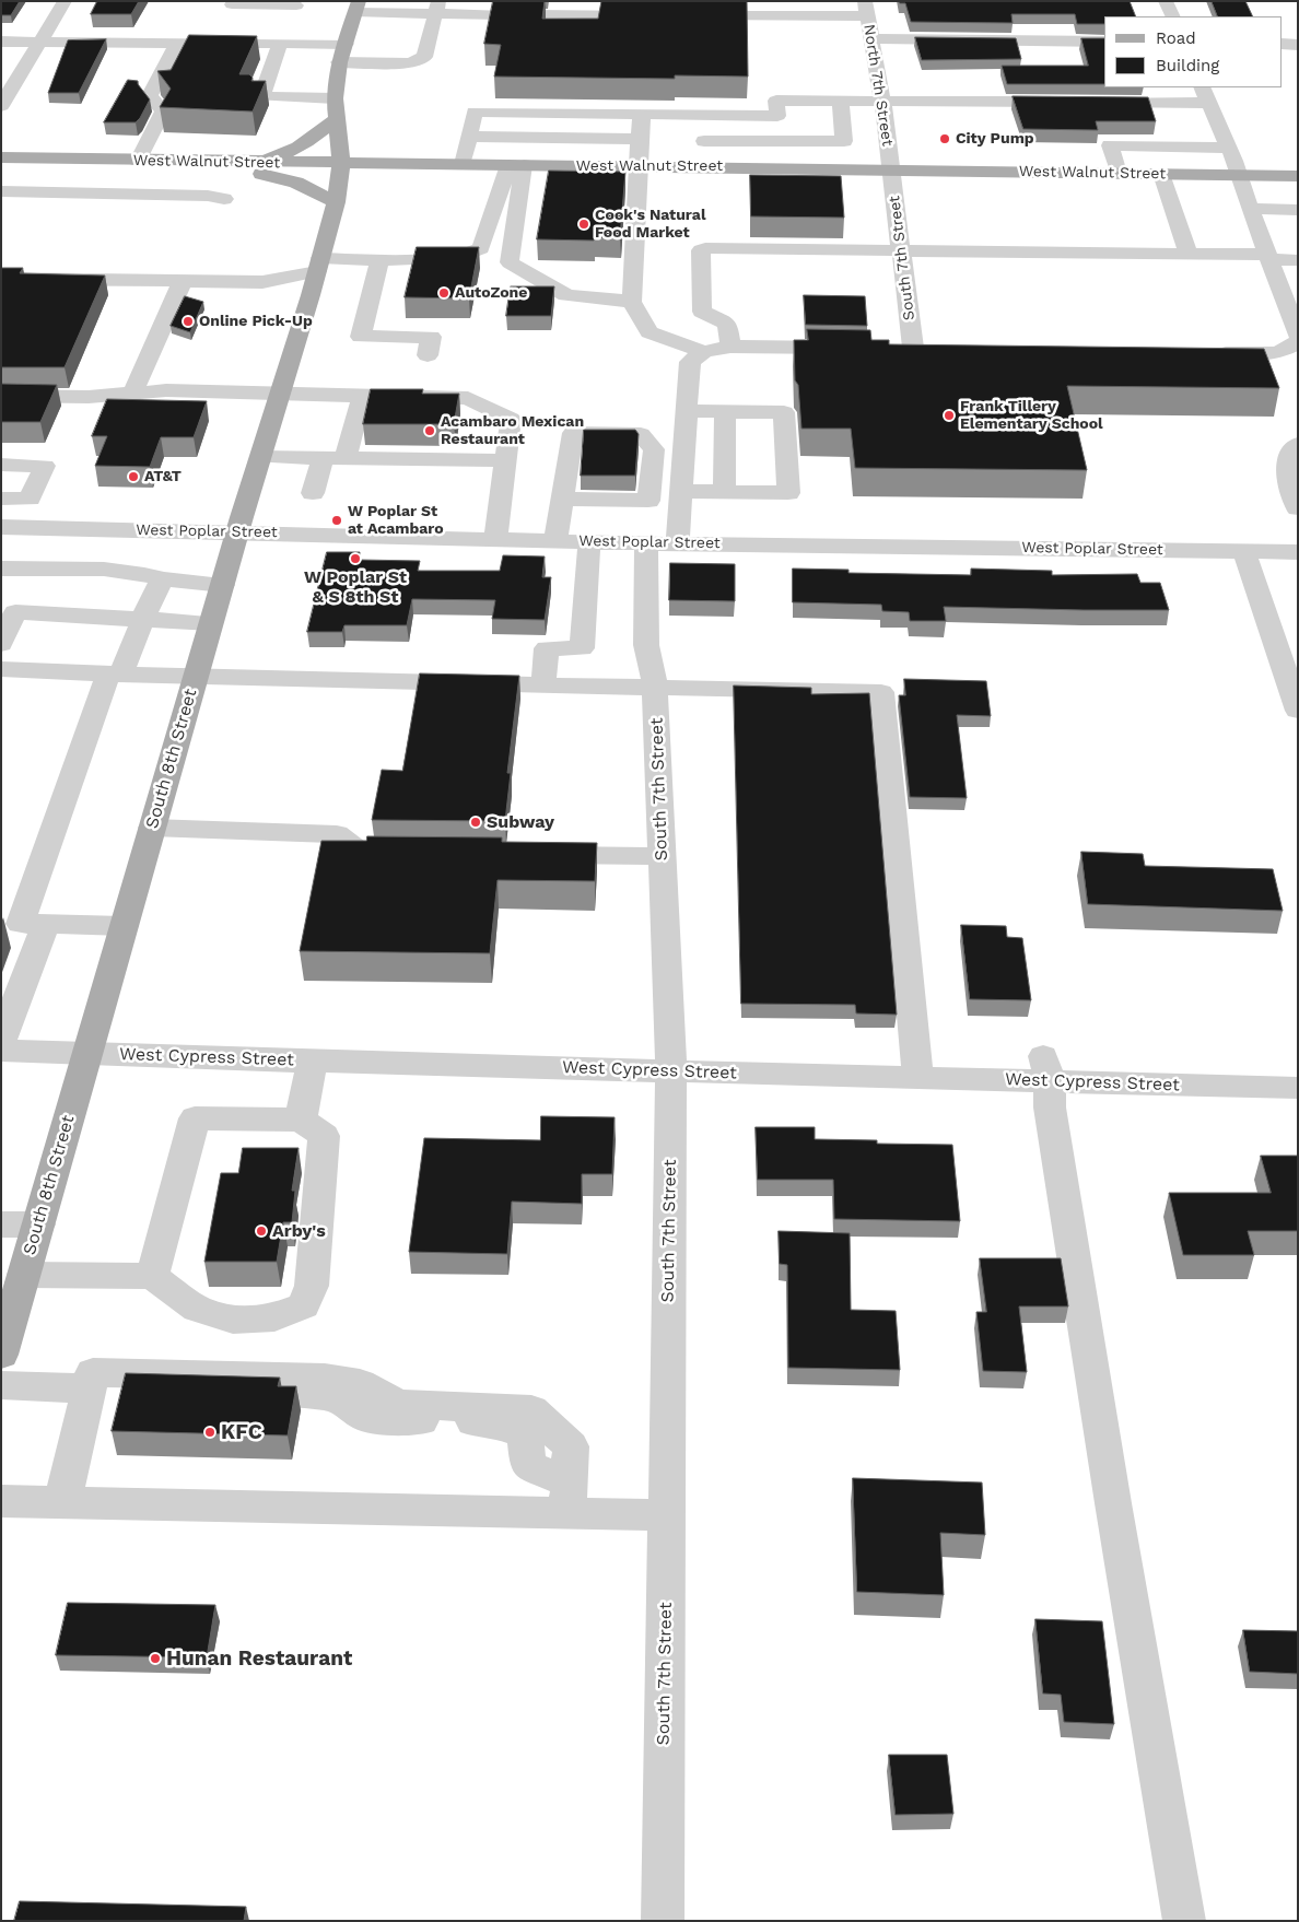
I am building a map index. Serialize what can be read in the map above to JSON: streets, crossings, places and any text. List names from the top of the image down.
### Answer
{
  "streets": {
    "main road": ["West Walnut Street", "South 8th Street"],
    "street": [
      "North 7th Street",
      "South 7th Street",
      "West Poplar Street",
      "West Cypress Street"
    ]
  },
  "crossings": [
    ["North 7th Street", "West Walnut Street"],
    ["North 7th Street", "South 7th Street"],
    ["West Walnut Street", "South 7th Street"],
    ["West Walnut Street", "South 8th Street"],
    ["South 7th Street", "West Poplar Street"],
    ["South 7th Street", "West Cypress Street"],
    ["West Poplar Street", "South 8th Street"],
    ["South 8th Street", "West Cypress Street"]
  ],
  "places": [
    "City Pump",
    "Cook's Natural Food Market",
    "AutoZone",
    "Online Pick-Up",
    "Frank Tillery Elementary School",
    "Acambaro Mexican Restaurant",
    "AT&T",
    "W Poplar St at Acambaro",
    "W Poplar St & S 8th St",
    "Subway",
    "Arby's",
    "KFC",
    "Hunan Restaurant"
  ],
  "legend": ["Road", "Building"]
}
